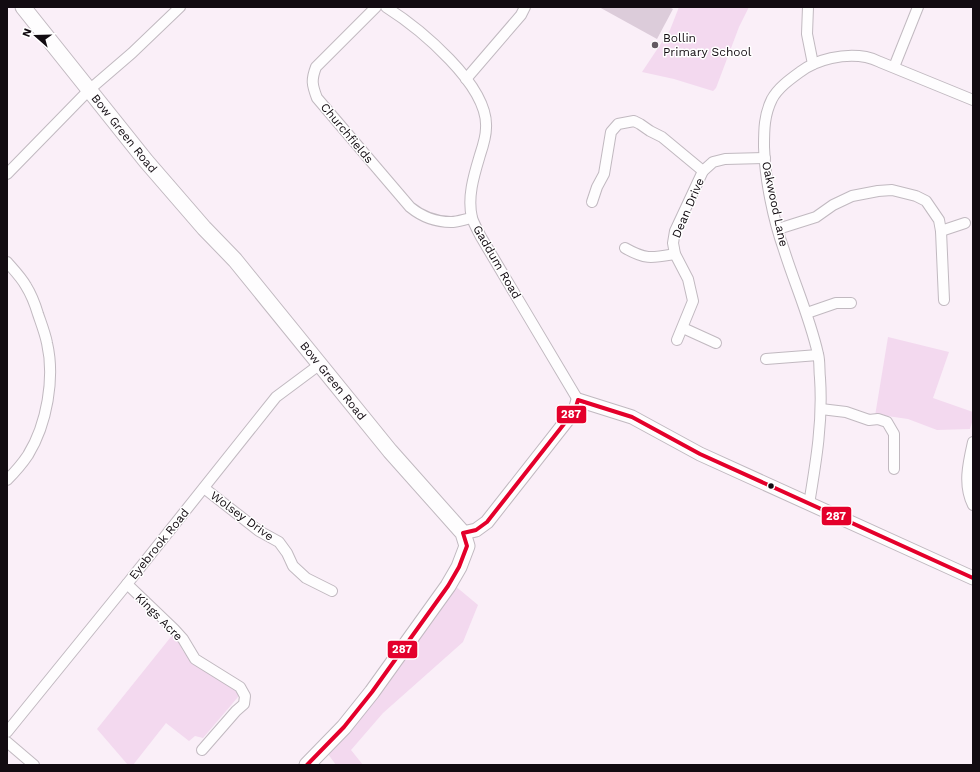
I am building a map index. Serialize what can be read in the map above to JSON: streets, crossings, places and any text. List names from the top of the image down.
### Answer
{
  "streets": {
    "main road": ["Bow Green Road"],
    "street": [
      "Churchfields",
      "Oakwood Lane",
      "Dean Drive",
      "Gaddum Road",
      "Wolsey Drive",
      "Eyebrook Road",
      "Kings Acre"
    ]
  },
  "crossings": [
    ["Churchfields", "Gaddum Road"],
    ["Bow Green Road", "Eyebrook Road"],
    ["Oakwood Lane", "Dean Drive"],
    ["Wolsey Drive", "Eyebrook Road"],
    ["Eyebrook Road", "Kings Acre"]
  ],
  "places": ["Bollin Primary School"],
  "lines": ["transit line 287"],
  "north": "left"
}
